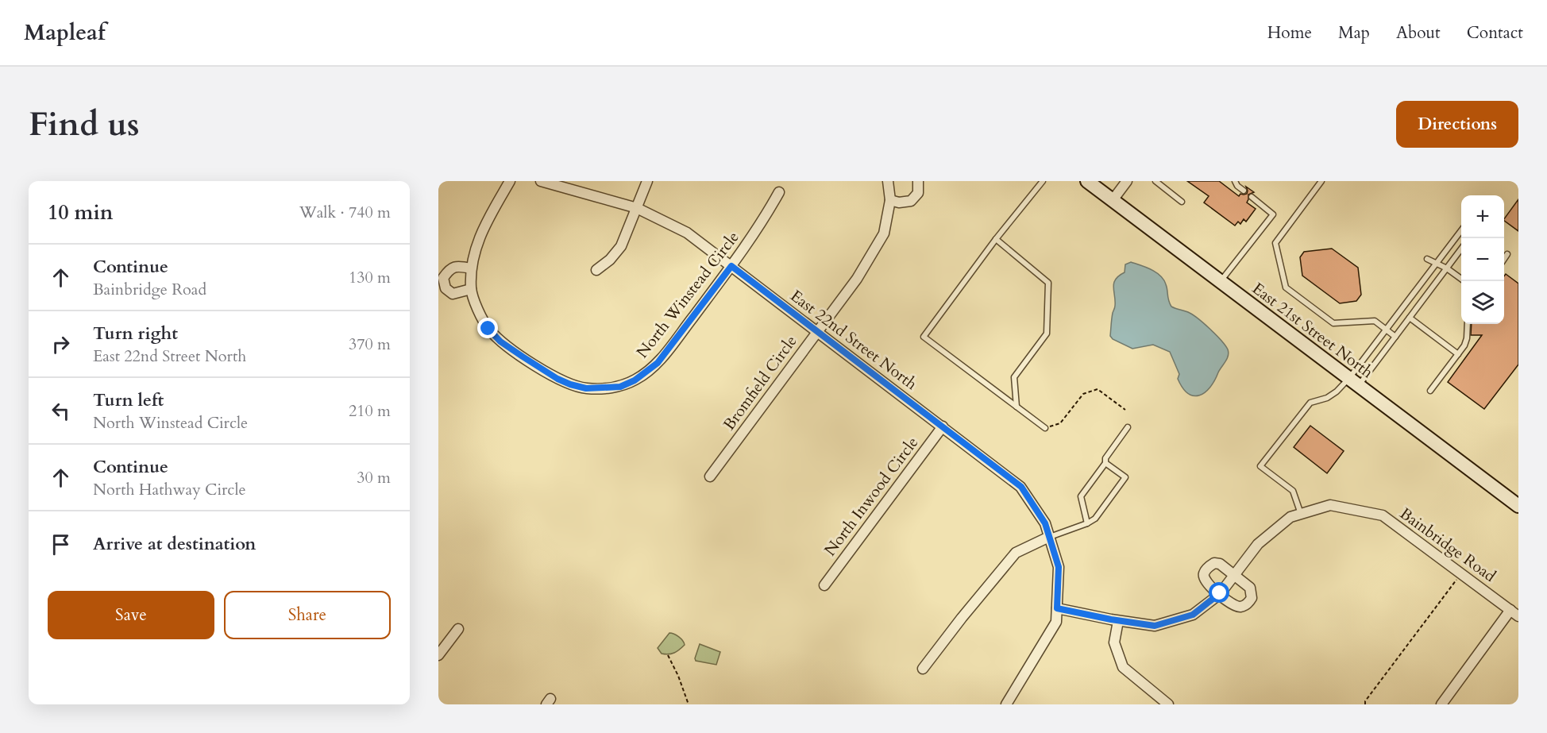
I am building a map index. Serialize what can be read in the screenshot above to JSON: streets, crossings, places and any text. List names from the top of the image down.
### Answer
{
  "streets": {
    "main road": ["East 21st Street North"],
    "street": [
      "North Winstead Circle",
      "East 22nd Street North",
      "Bromfield Circle",
      "North Inwood Circle",
      "Bainbridge Road"
    ]
  },
  "crossings": [
    ["North Winstead Circle", "East 22nd Street North"],
    ["East 22nd Street North", "Bromfield Circle"],
    ["East 22nd Street North", "North Inwood Circle"],
    ["East 22nd Street North", "Bainbridge Road"]
  ],
  "page": {
    "header": "Mapleaf",
    "nav": [
      "Home",
      "Map",
      "About",
      "Contact"
    ],
    "buttons": [
      "Directions",
      ["Save", "Share"]
    ],
    "title": "Find us",
    "heading": ["10 min", "Walk · 740 m"],
    "map_buttons": ["+", "−"],
    "list": [
      ["Continue", "Bainbridge Road", "130 m"],
      ["Turn right", "East 22nd Street North", "370 m"],
      ["Turn left", "North Winstead Circle", "210 m"],
      ["Continue", "North Hathway Circle", "30 m"],
      "Arrive at destination"
    ]
  }
}
